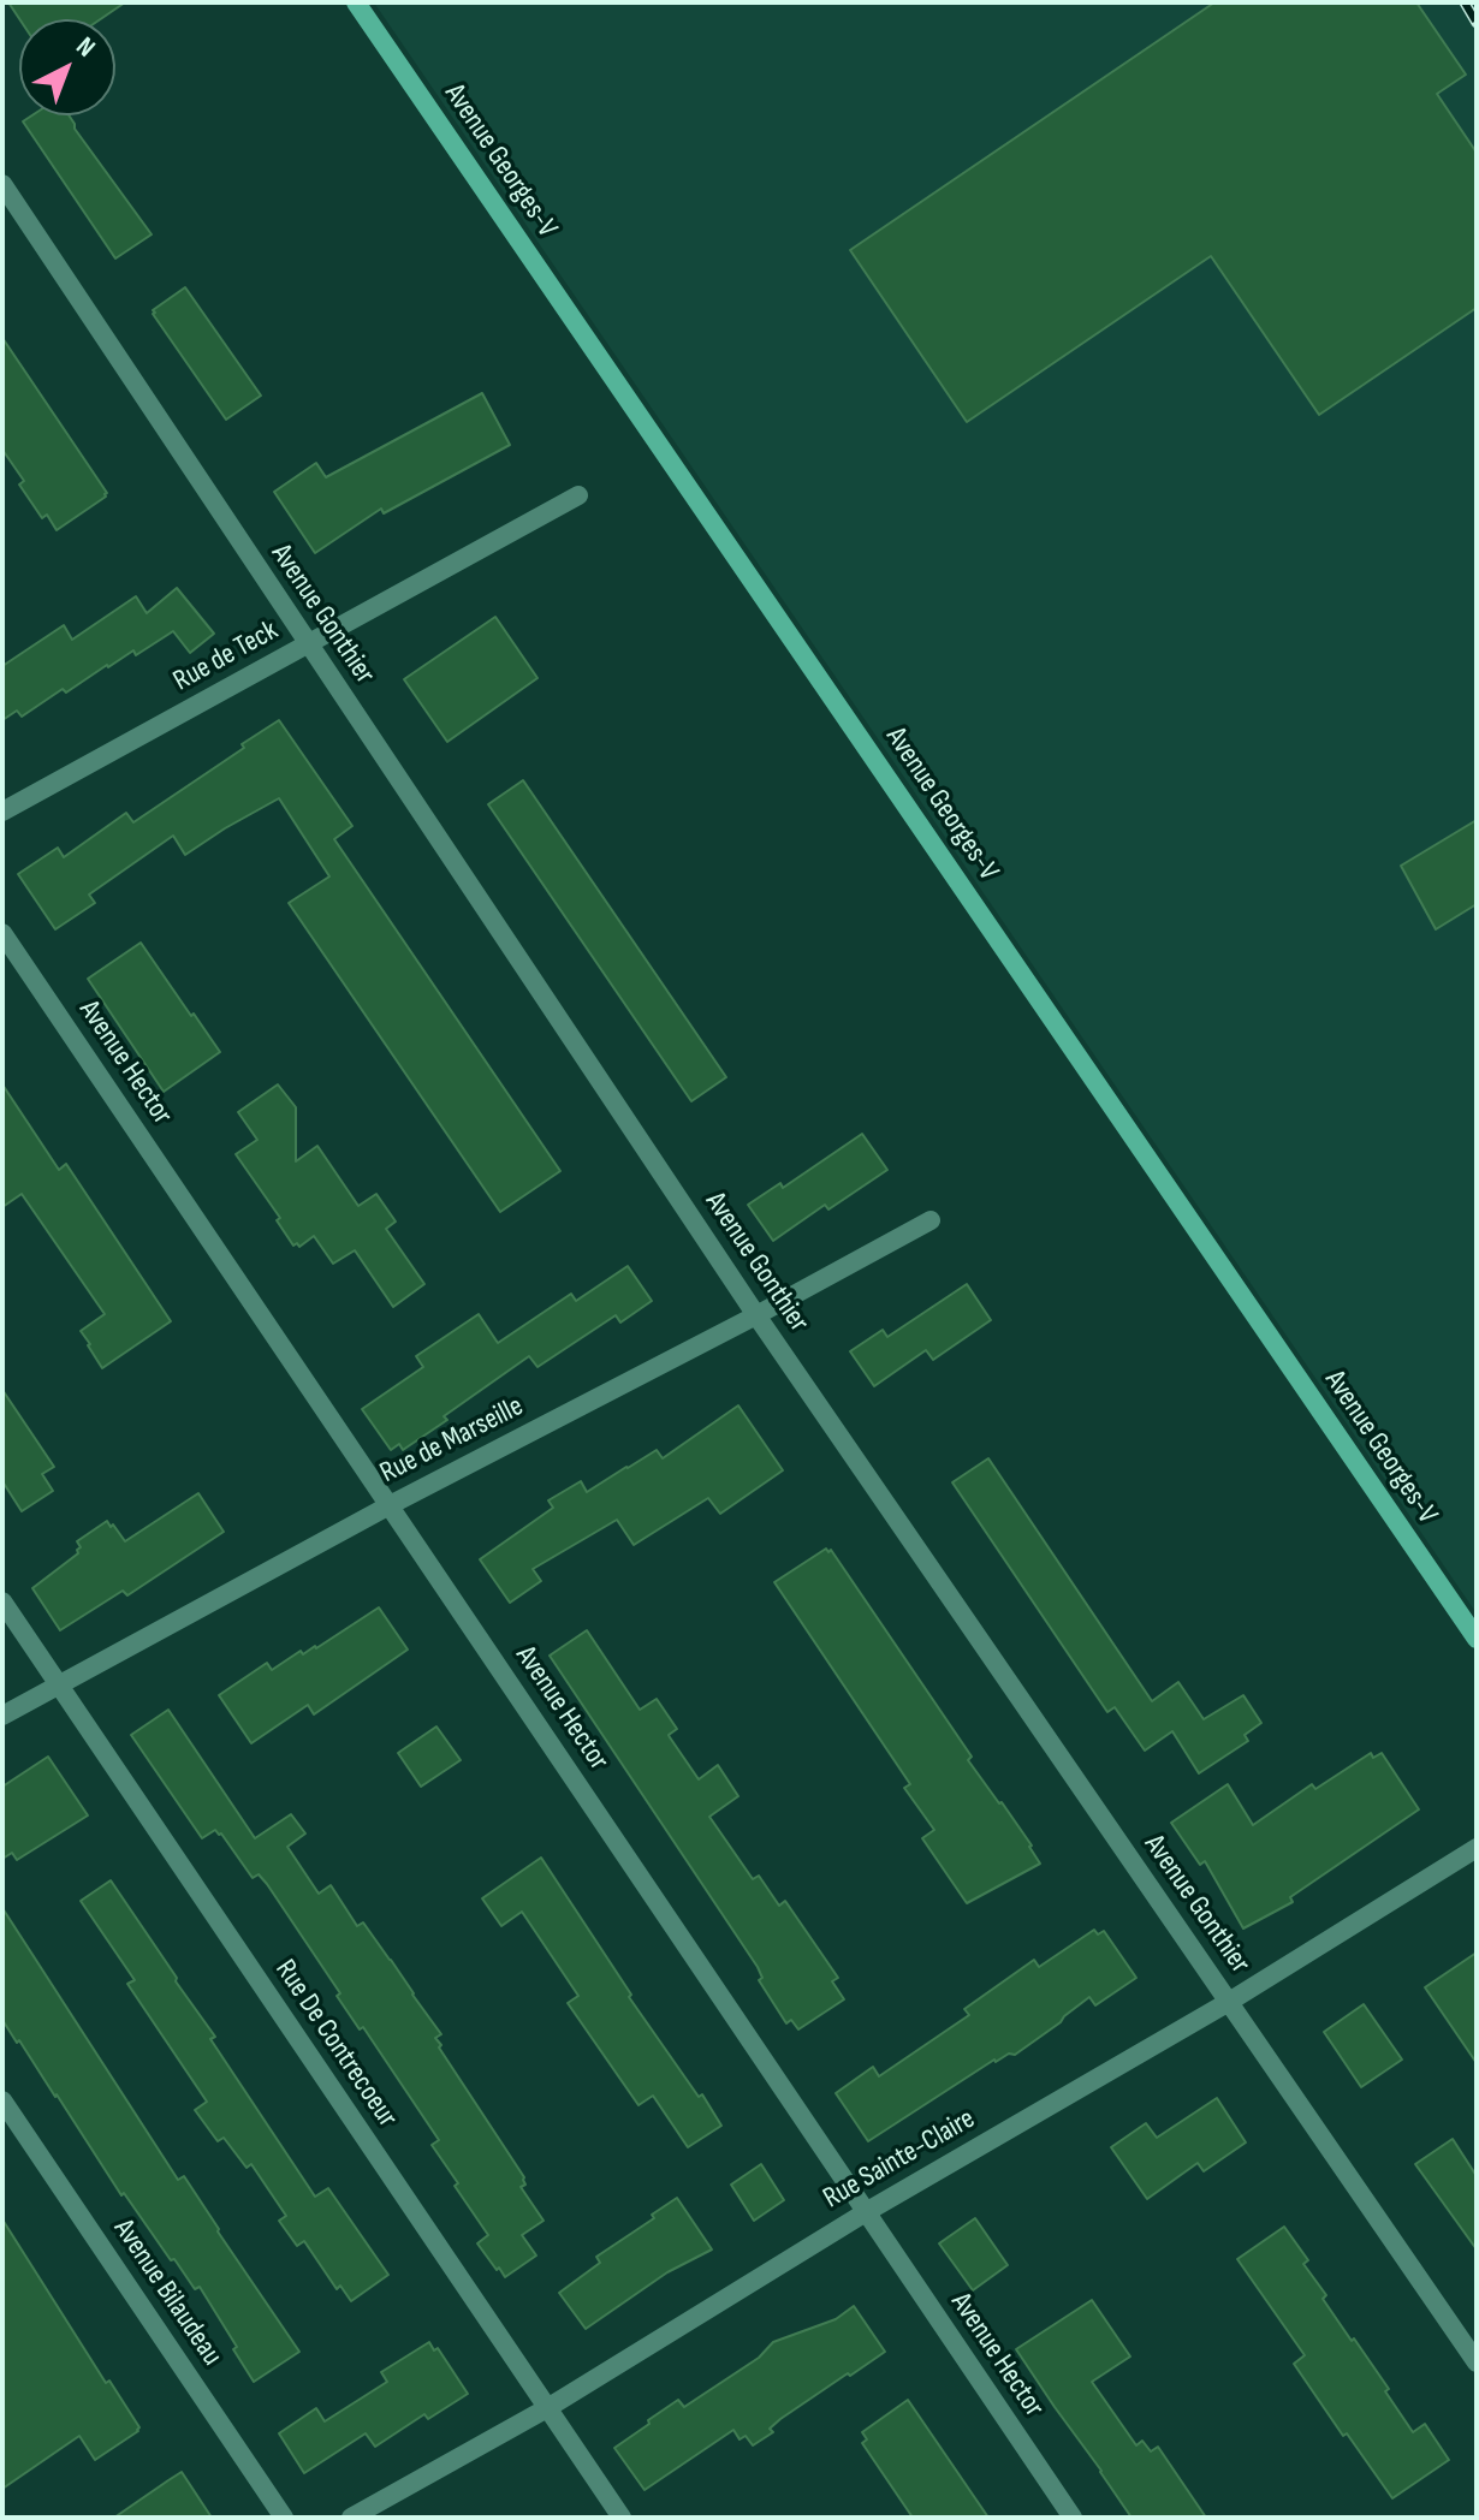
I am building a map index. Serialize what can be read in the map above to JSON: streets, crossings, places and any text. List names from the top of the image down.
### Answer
{
  "streets": {
    "street": [
      "Avenue Georges-V",
      "Avenue Gonthier",
      "Rue de Teck",
      "Avenue Hector",
      "Rue de Marseille",
      "Rue De Contrecoeur",
      "Rue Sainte-Claire",
      "Avenue Bilaudeau"
    ]
  },
  "crossings": [
    ["Avenue Gonthier", "Rue de Teck"],
    ["Avenue Gonthier", "Rue de Marseille"],
    ["Avenue Gonthier", "Rue Sainte-Claire"],
    ["Avenue Hector", "Rue de Marseille"],
    ["Avenue Hector", "Rue Sainte-Claire"],
    ["Rue de Marseille", "Rue De Contrecoeur"],
    ["Rue De Contrecoeur", "Rue Sainte-Claire"]
  ],
  "north": "top right"
}
